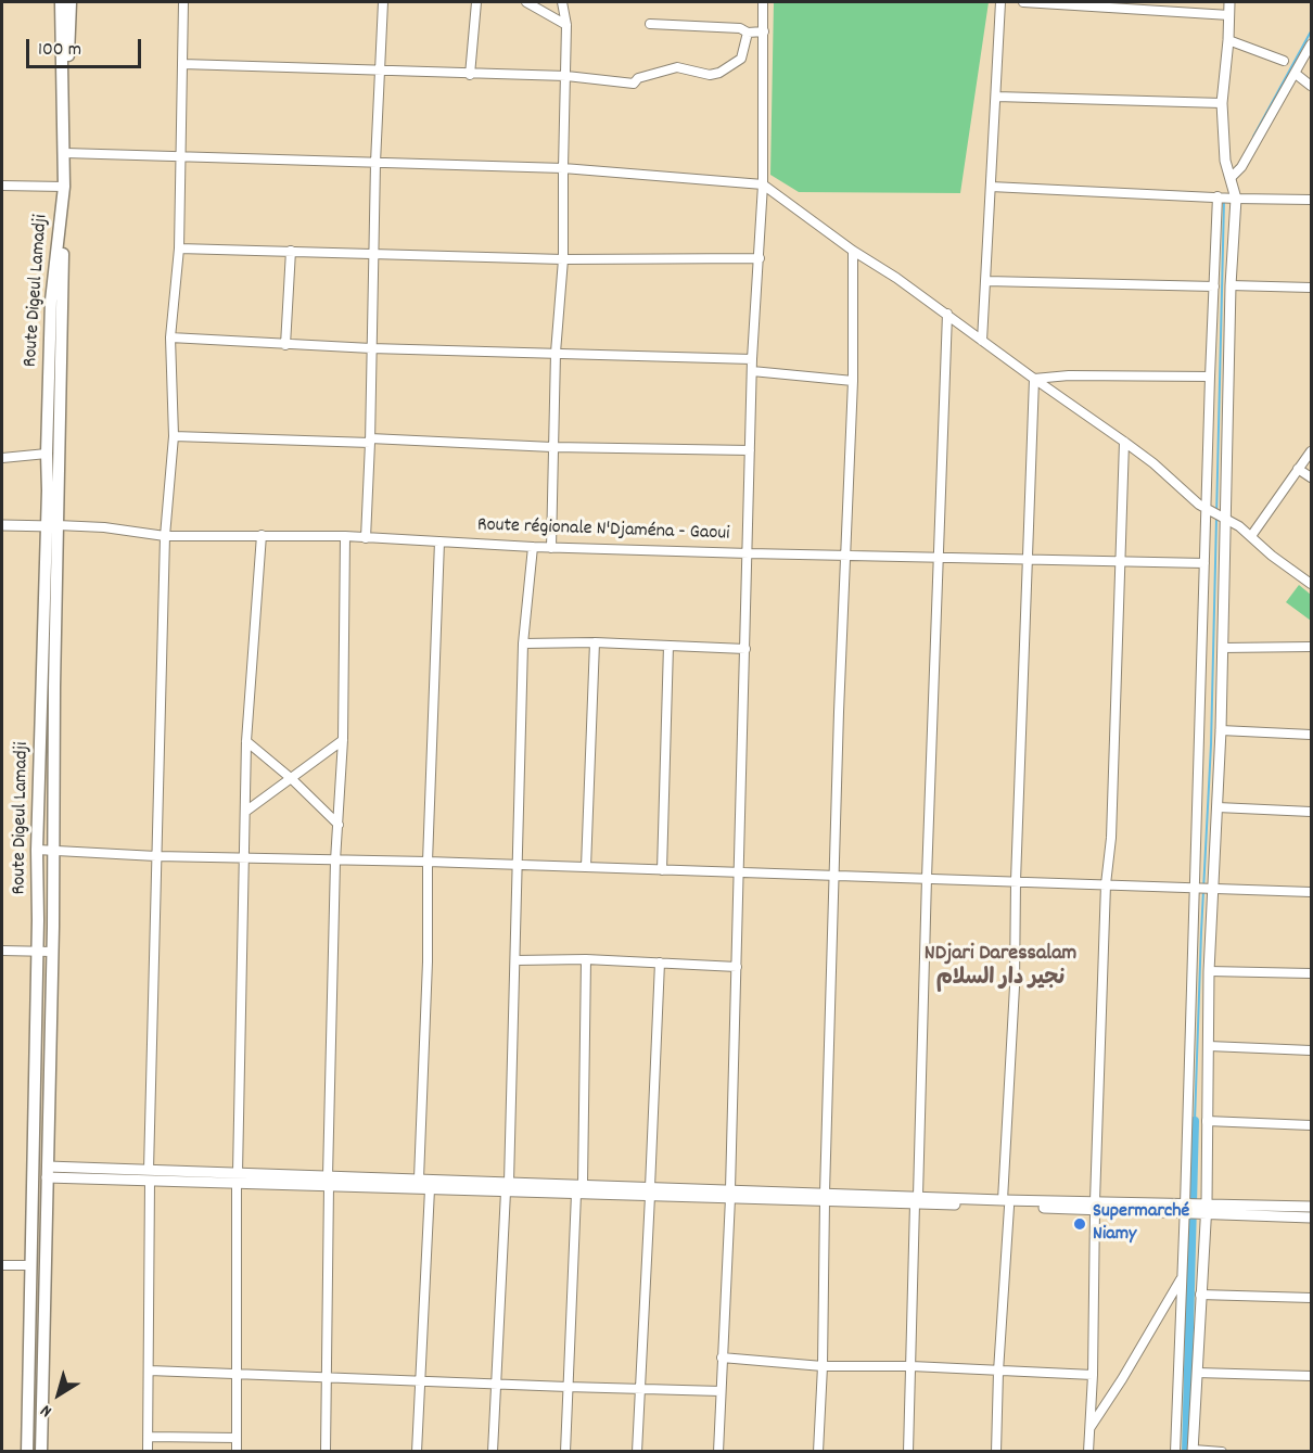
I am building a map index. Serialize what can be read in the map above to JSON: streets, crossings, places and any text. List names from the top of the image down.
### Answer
{
  "streets": {
    "main road": ["Route Digeul Lamadji"],
    "street": ["Route régionale N'Djaména - Gaoui"]
  },
  "crossings": [
    ["Route Digeul Lamadji", "Route régionale N'Djaména - Gaoui"]
  ],
  "districts": ["NDjari Daressalam نجير دار السلام"],
  "places": ["Supermarché Niamy"],
  "scale_bar": "100 m",
  "north": "bottom left"
}
